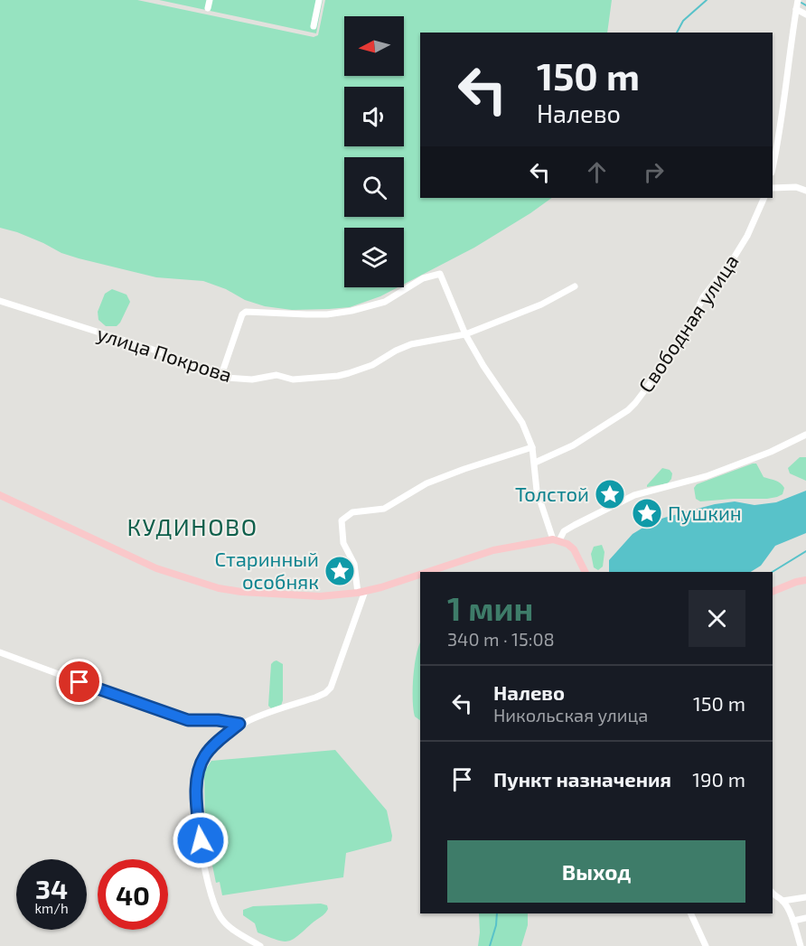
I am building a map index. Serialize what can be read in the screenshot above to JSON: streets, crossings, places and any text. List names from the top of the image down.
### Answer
{
  "streets": {
    "street": ["Свободная улица", "улица Покрова"]
  },
  "districts": ["КУДИНОВО"],
  "places": {
    "place": ["Толстой", "Пушкин", "Старинный особняк"]
  },
  "north": "left",
  "page": {
    "turn": ["150 m", "Налево"],
    "heading": ["1 мин", "340 m · 15:08"],
    "list": [
      {
        "name": "Налево",
        "note": "Никольская улица",
        "value": "150 m"
      },
      {
        "name": "Пункт назначения",
        "value": "190 m"
      }
    ],
    "buttons": "Выход",
    "speed": "34 km/h",
    "limit": "40"
  }
}
